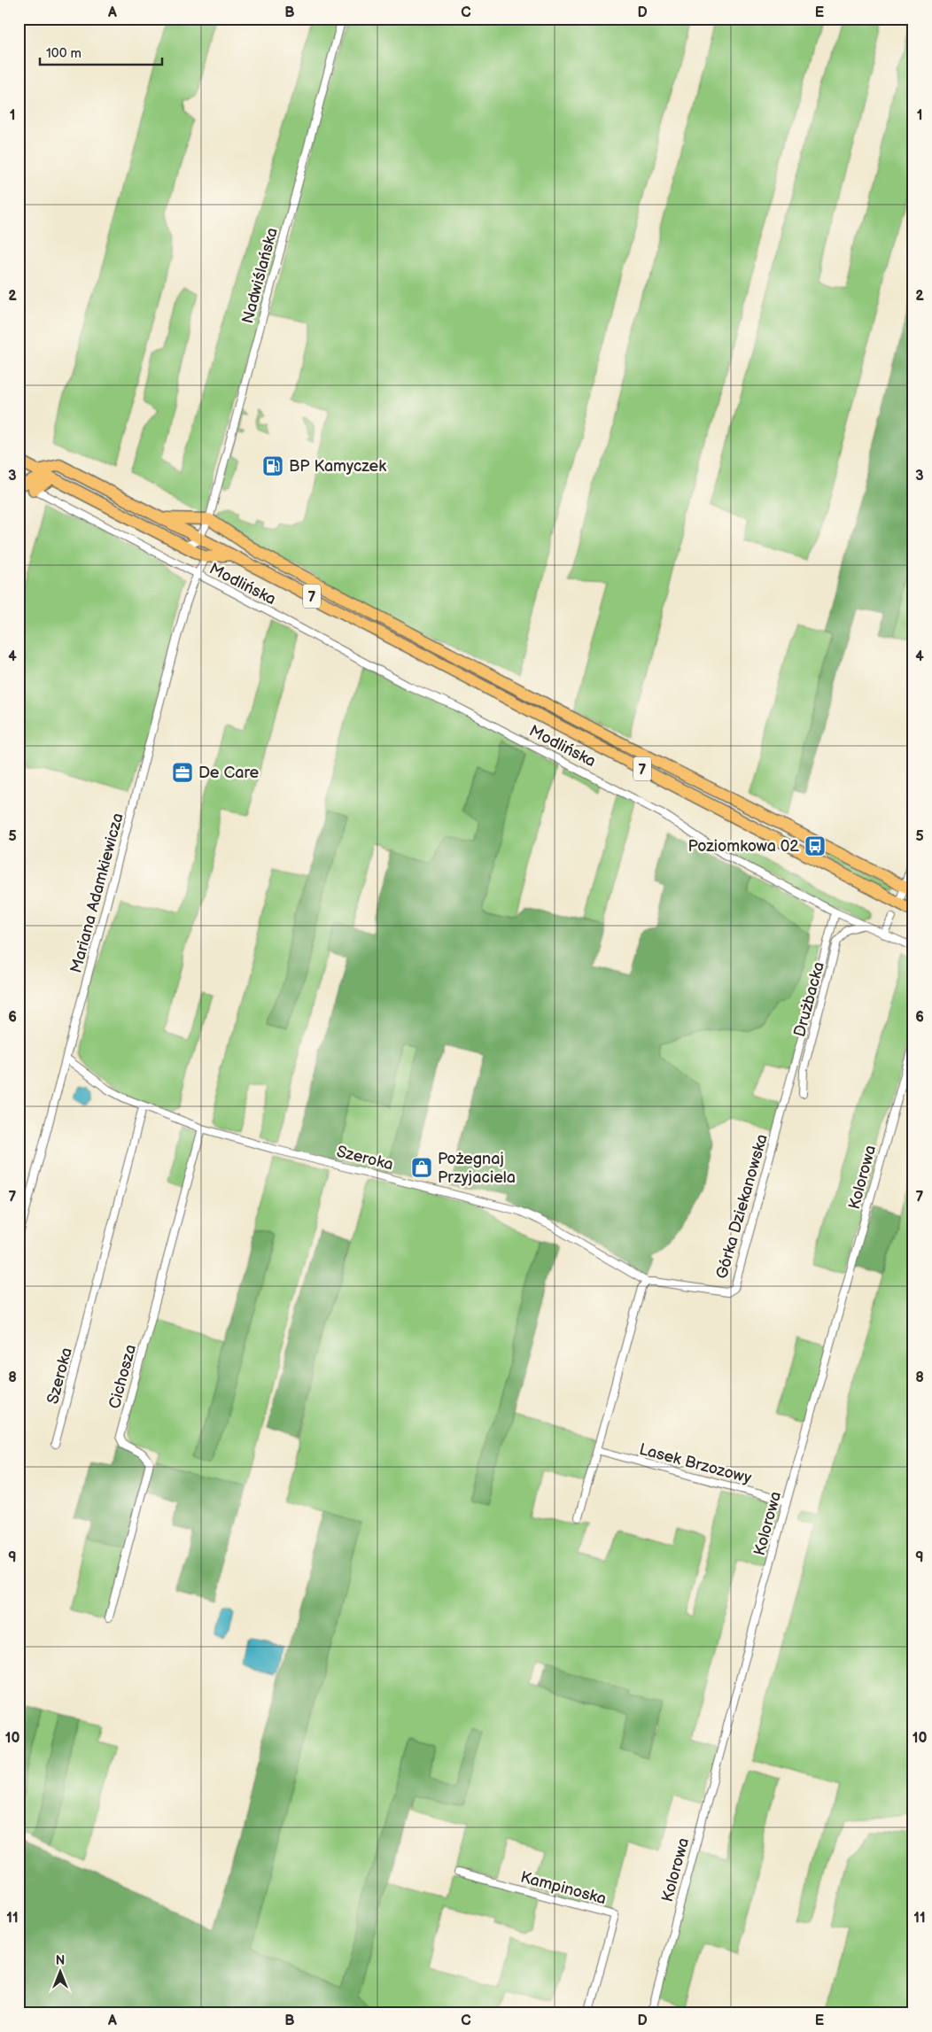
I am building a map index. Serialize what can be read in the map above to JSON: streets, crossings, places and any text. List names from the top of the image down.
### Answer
{
  "streets": {
    "highway": ["7"],
    "street": [
      "Nadwiślańska",
      "Modlińska",
      "Mariana Adamkiewicza",
      "Drużbacka",
      "Szeroka",
      "Kolorowa",
      "Górka Dziekanowska",
      "Cichosza",
      "Lasek Brzozowy",
      "Kampinoska"
    ]
  },
  "crossings": [
    ["Nadwiślańska", "7"],
    ["Modlińska", "Mariana Adamkiewicza"],
    ["Modlińska", "Drużbacka"],
    ["Modlińska", "Górka Dziekanowska"],
    ["Mariana Adamkiewicza", "Szeroka"],
    ["Szeroka", "Górka Dziekanowska"],
    ["Szeroka", "Cichosza"],
    ["Kolorowa", "Lasek Brzozowy"]
  ],
  "places": {
    "fuel station": ["BP Kamyczek"],
    "office": ["De Care"],
    "bus stop": ["Poziomkowa 02"],
    "shop": ["Pożegnaj Przyjaciela"]
  },
  "scale_bar": "100 m",
  "north": "top",
  "grid": {
    "columns": [
      "A",
      "B",
      "C",
      "D",
      "E"
    ],
    "rows": [
      "1",
      "2",
      "3",
      "4",
      "5",
      "6",
      "7",
      "8",
      "9",
      "10",
      "11"
    ]
  }
}
